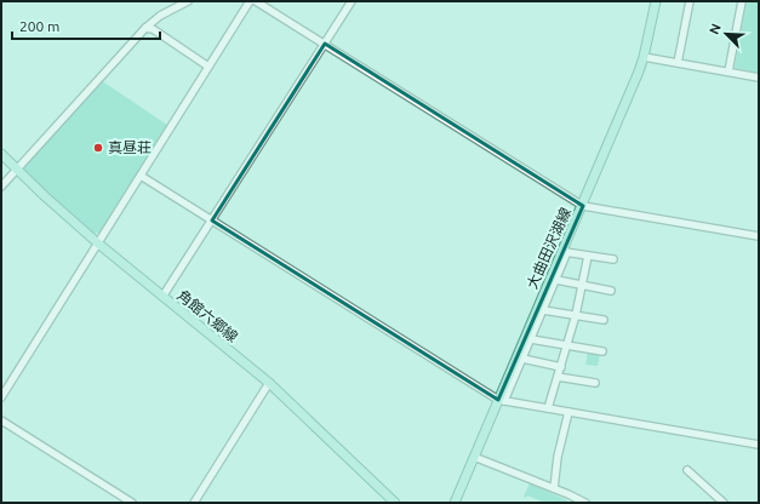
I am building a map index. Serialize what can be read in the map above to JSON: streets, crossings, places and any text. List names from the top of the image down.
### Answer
{
  "streets": {
    "main road": ["大曲田沢湖線", "角館六郷線"]
  },
  "places": ["真昼荘"],
  "scale_bar": "200 m",
  "north": "top left"
}
